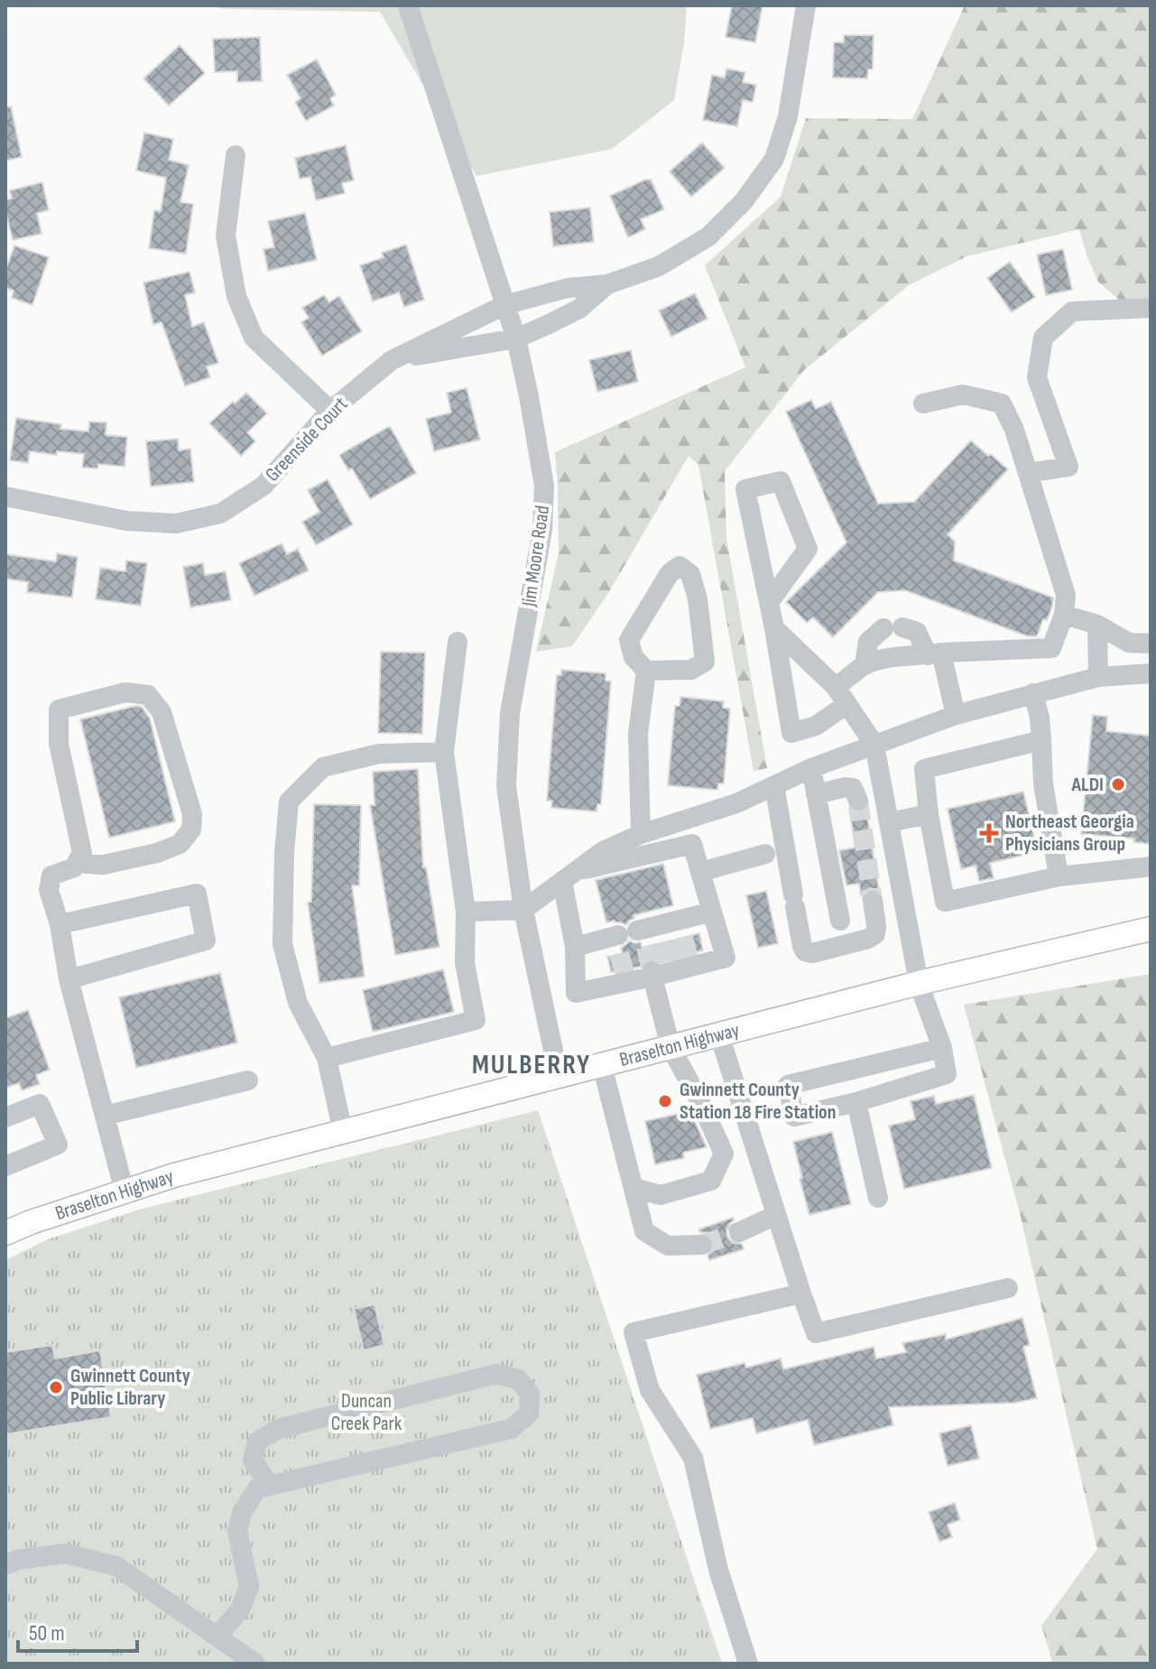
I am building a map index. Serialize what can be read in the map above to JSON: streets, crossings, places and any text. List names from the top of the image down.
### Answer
{
  "streets": {
    "main road": ["Braselton Highway"],
    "street": ["Greenside Court", "Jim Moore Road"]
  },
  "crossings": [
    ["Greenside Court", "Jim Moore Road"],
    ["Jim Moore Road", "Braselton Highway"]
  ],
  "districts": ["MULBERRY"],
  "parks": ["Duncan Creek Park"],
  "places": {
    "other": ["ALDI", "Gwinnett County Station 18 Fire Station", "Gwinnett County Public Library"],
    "health": ["Northeast Georgia Physicians Group"]
  },
  "scale_bar": "50 m"
}
